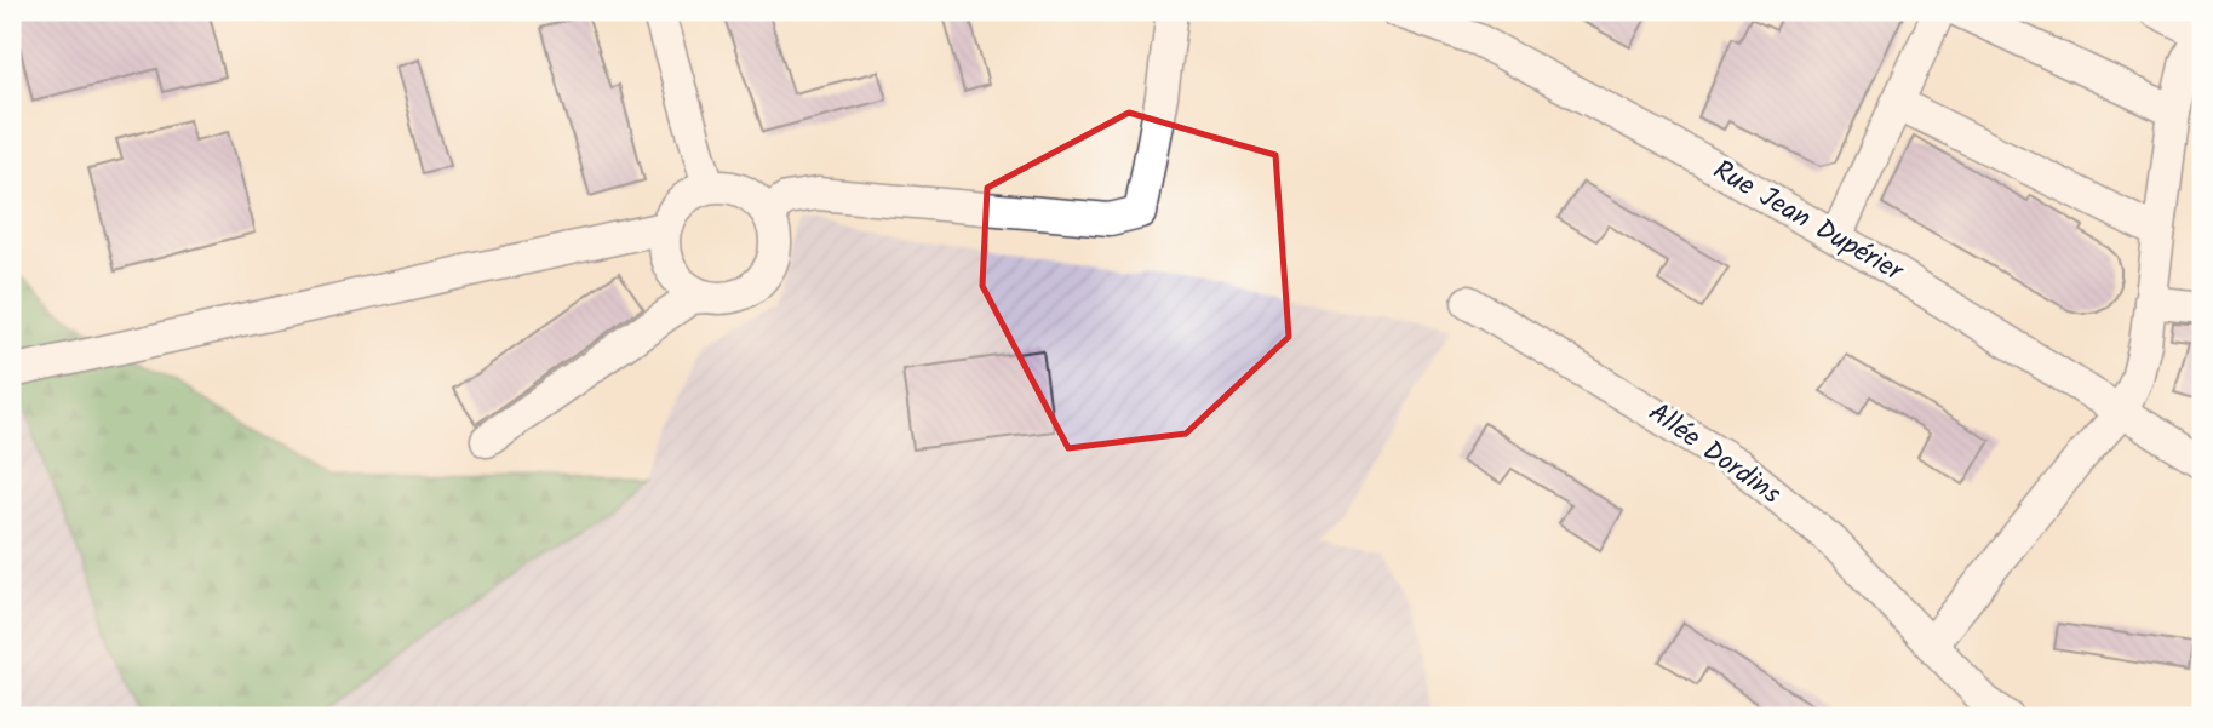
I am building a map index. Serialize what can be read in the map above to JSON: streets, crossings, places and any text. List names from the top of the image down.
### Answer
{
  "streets": {
    "street": ["Rue Jean Dupérier", "Allée Dordins"]
  }
}
